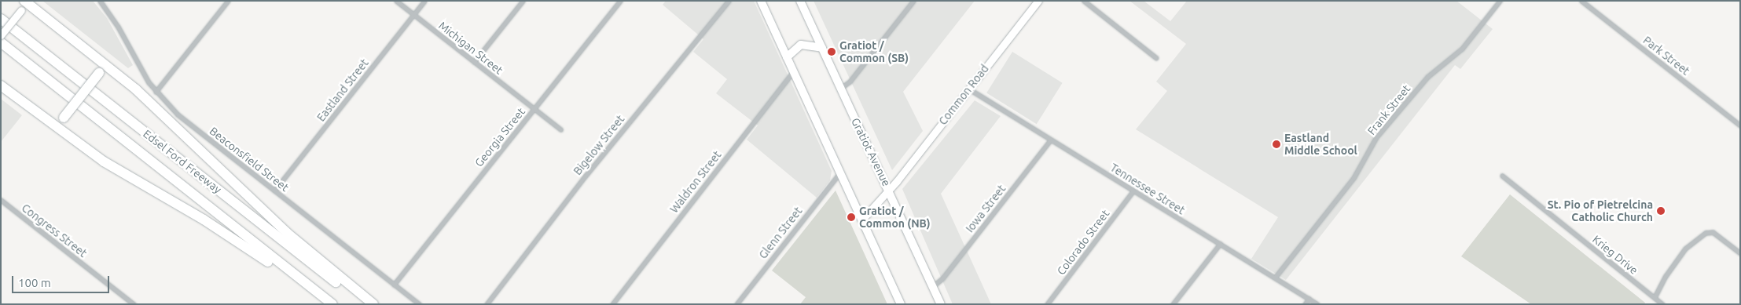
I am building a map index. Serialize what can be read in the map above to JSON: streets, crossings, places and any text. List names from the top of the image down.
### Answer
{
  "streets": {
    "highway": ["Edsel Ford Freeway"],
    "main road": ["Gratiot Avenue"],
    "street": [
      "Michigan Street",
      "Park Street",
      "Eastland Street",
      "Common Road",
      "Frank Street",
      "Georgia Street",
      "Bigelow Street",
      "Beaconsfield Street",
      "Waldron Street",
      "Tennessee Street",
      "Iowa Street",
      "Congress Street",
      "Glenn Street",
      "Colorado Street",
      "Krieg Drive"
    ]
  },
  "crossings": [
    ["Michigan Street", "Eastland Street"],
    ["Michigan Street", "Georgia Street"],
    ["Eastland Street", "Beaconsfield Street"],
    ["Common Road", "Gratiot Avenue"],
    ["Common Road", "Tennessee Street"],
    ["Frank Street", "Tennessee Street"],
    ["Georgia Street", "Beaconsfield Street"],
    ["Gratiot Avenue", "Iowa Street"],
    ["Tennessee Street", "Iowa Street"],
    ["Tennessee Street", "Colorado Street"]
  ],
  "places": [
    "Gratiot / Common (SB)",
    "Eastland Middle School",
    "St. Pio of Pietrelcina Catholic Church",
    "Gratiot / Common (NB)"
  ],
  "scale_bar": "100 m"
}
